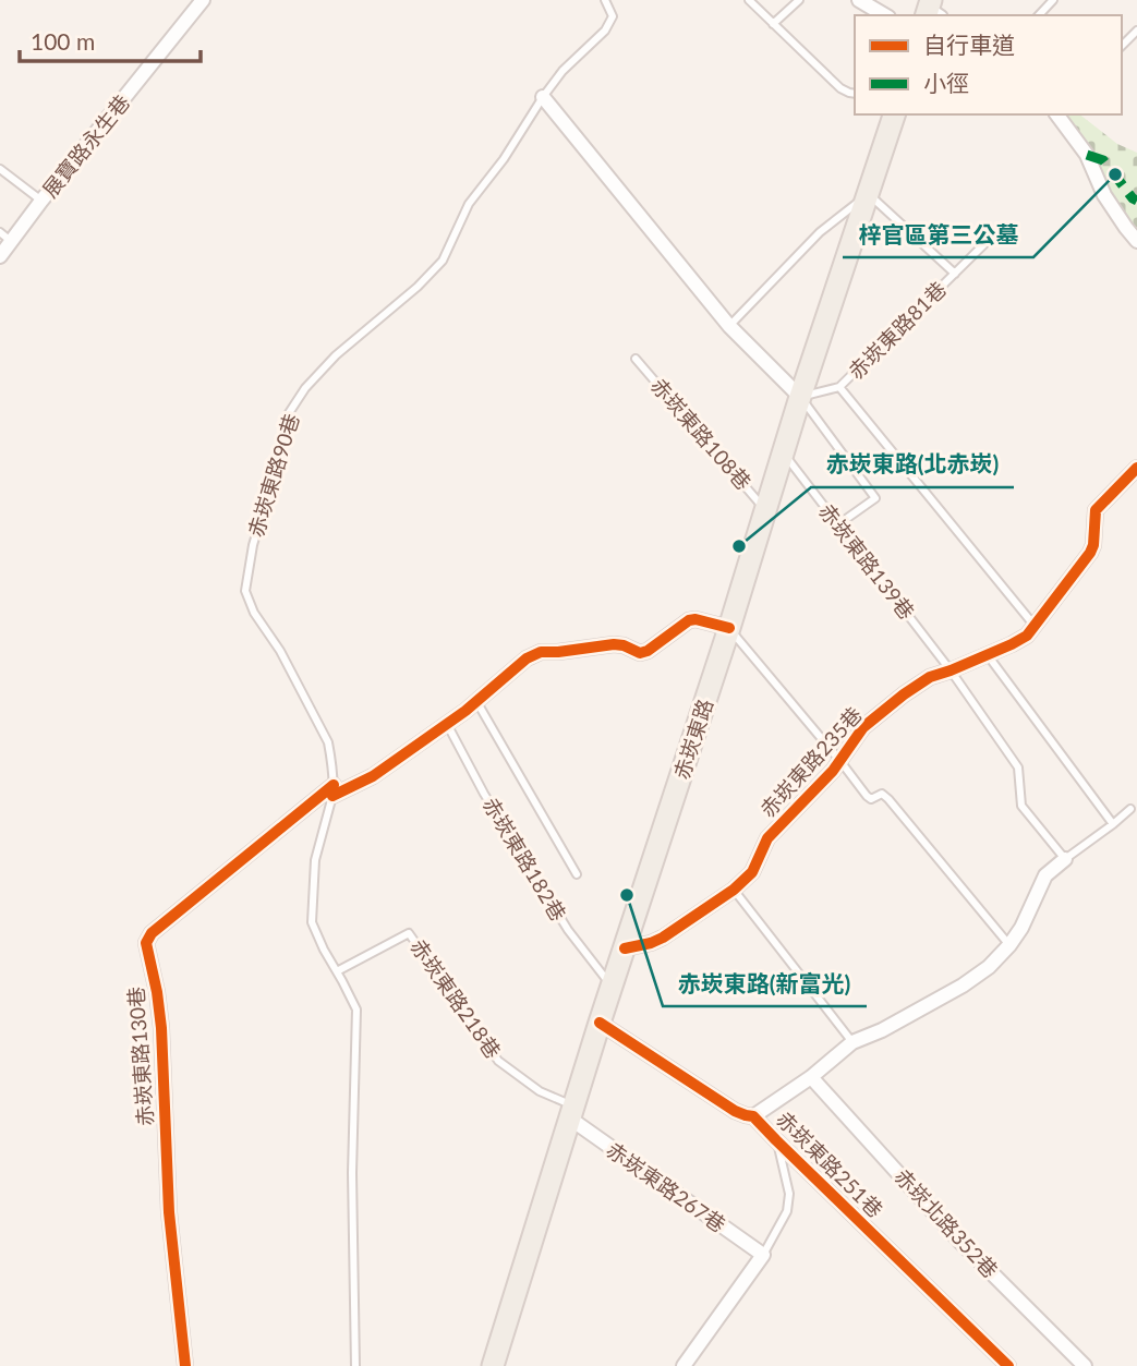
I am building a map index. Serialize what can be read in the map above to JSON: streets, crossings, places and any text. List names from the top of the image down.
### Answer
{
  "streets": {
    "main road": ["赤崁東路"],
    "street": [
      "展寶路永生巷",
      "赤崁東路235巷",
      "赤崁東路130巷",
      "赤崁東路251巷",
      "赤崁東路267巷",
      "赤崁北路352巷"
    ],
    "lane": [
      "赤崁東路81巷",
      "赤崁東路108巷",
      "赤崁東路90巷",
      "赤崁東路139巷",
      "赤崁東路182巷",
      "赤崁東路218巷"
    ]
  },
  "crossings": [
    ["赤崁東路81巷", "赤崁東路"],
    ["赤崁東路108巷", "赤崁東路"],
    ["赤崁東路90巷", "赤崁東路130巷"],
    ["赤崁東路139巷", "赤崁東路"],
    ["赤崁東路139巷", "赤崁東路235巷"],
    ["赤崁東路", "赤崁東路235巷"],
    ["赤崁東路", "赤崁東路182巷"],
    ["赤崁東路", "赤崁東路218巷"],
    ["赤崁東路", "赤崁東路130巷"],
    ["赤崁東路", "赤崁東路251巷"],
    ["赤崁東路", "赤崁東路267巷"],
    ["赤崁東路182巷", "赤崁東路130巷"],
    ["赤崁東路218巷", "赤崁東路267巷"],
    ["赤崁東路251巷", "赤崁東路267巷"]
  ],
  "places": ["梓官區第三公墓", "赤崁東路(北赤崁)", "赤崁東路(新富光)"],
  "legend": ["自行車道", "小徑"],
  "scale_bar": "100 m"
}
